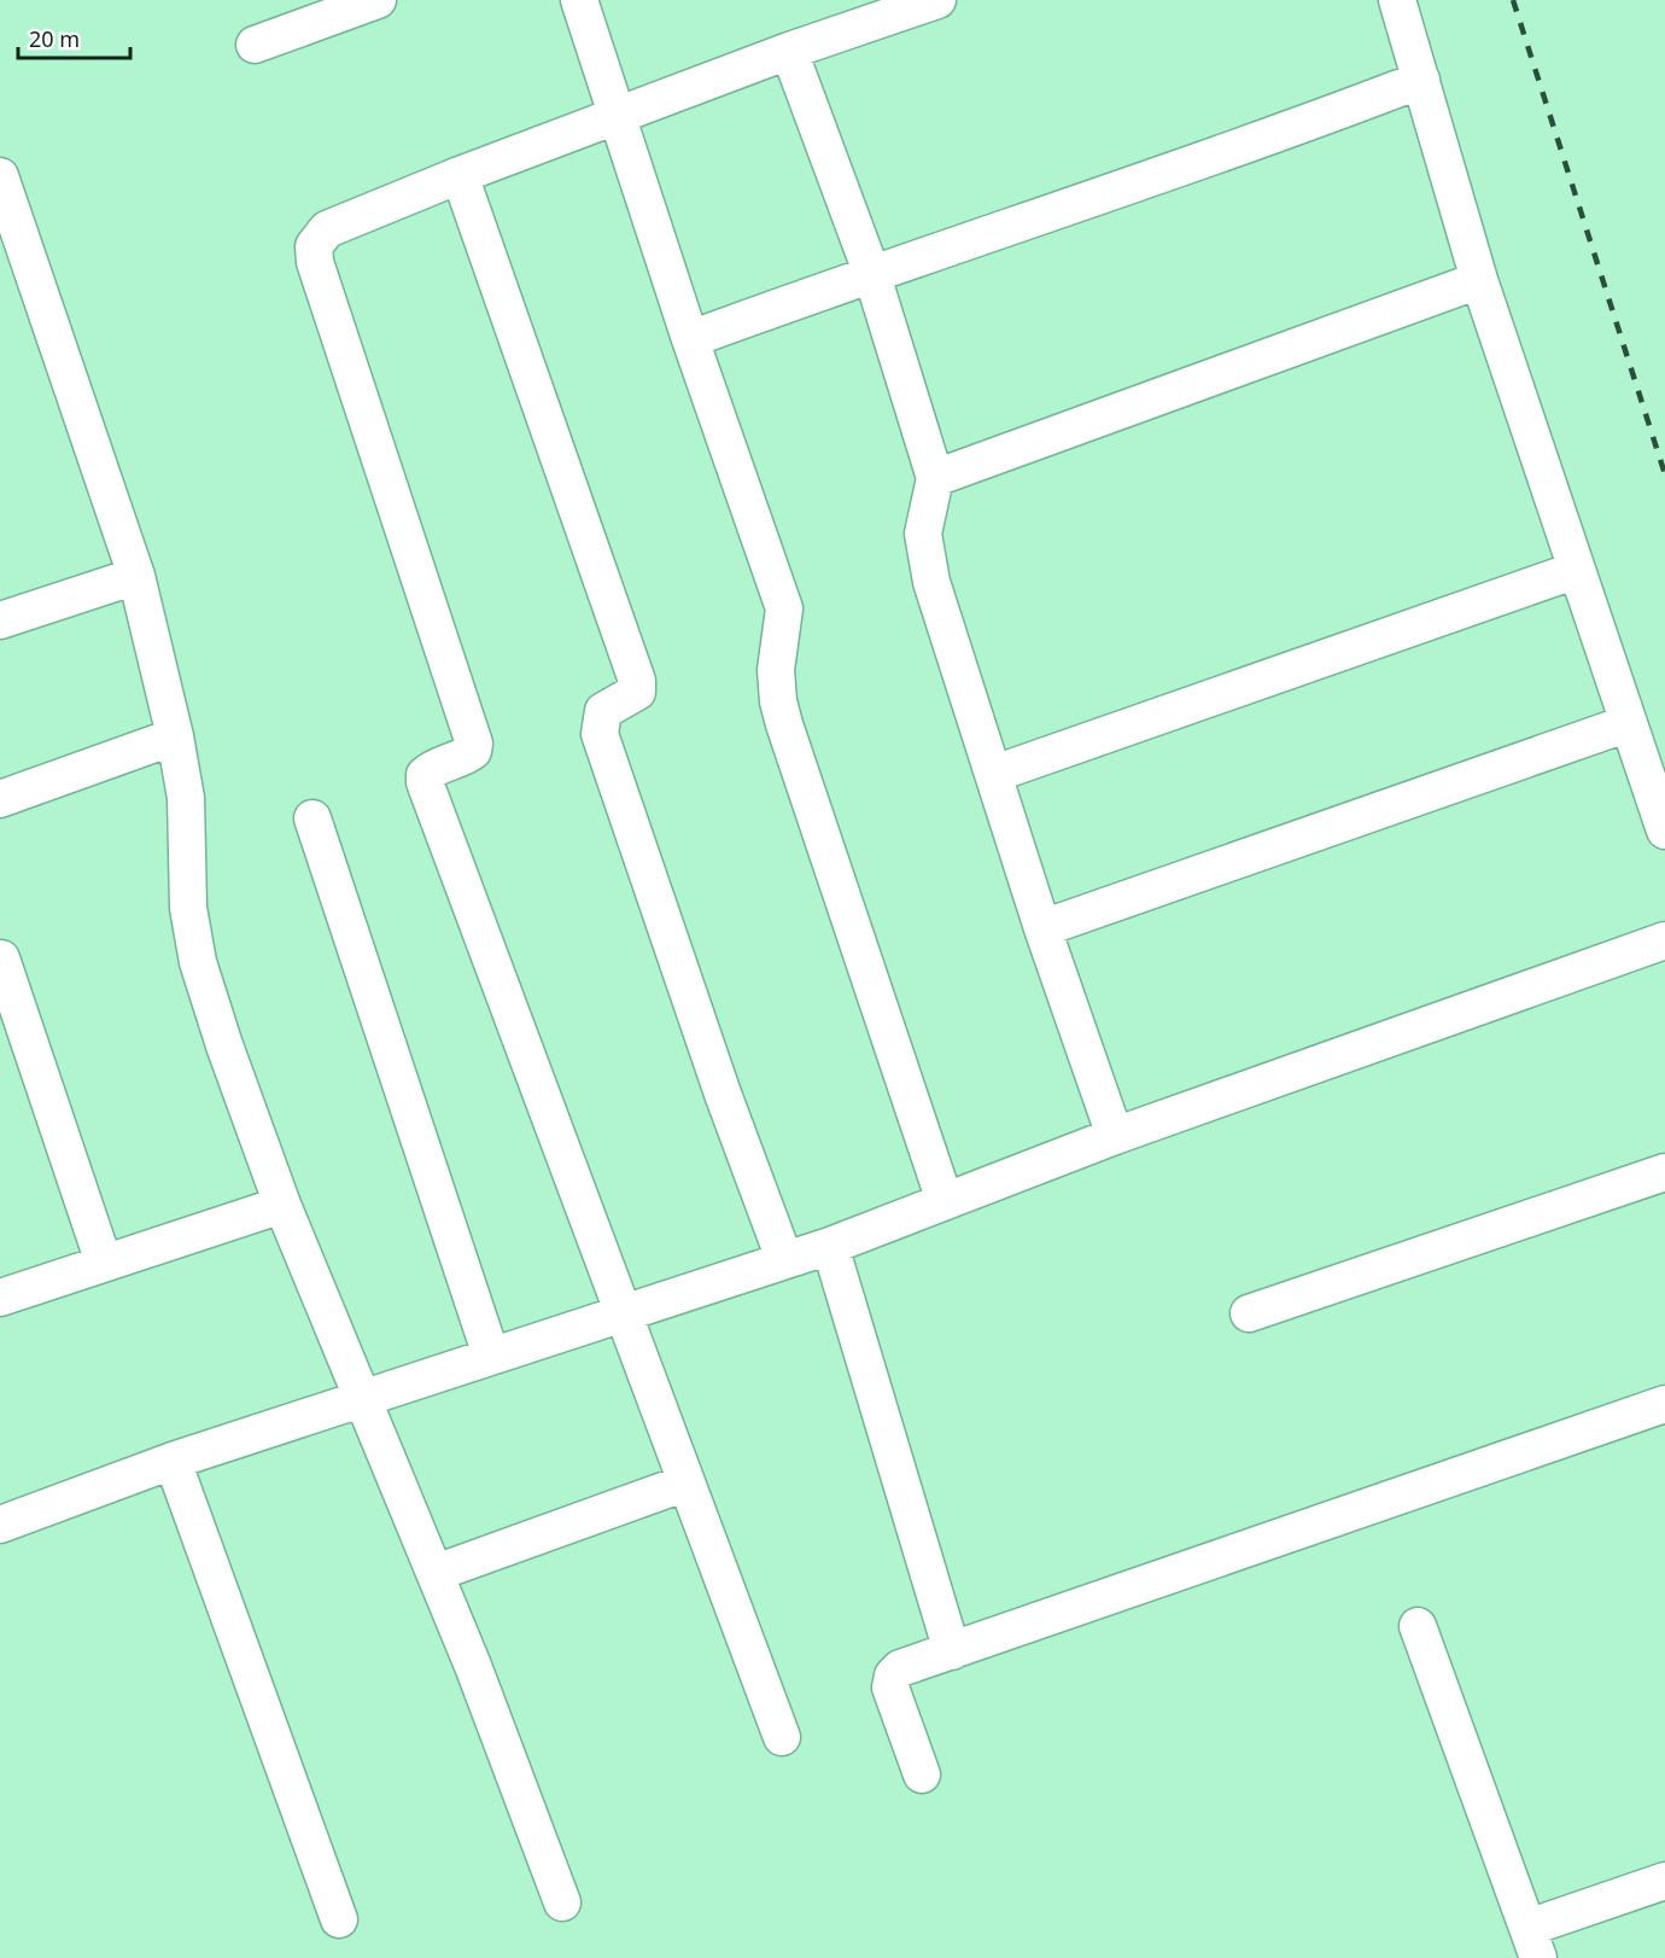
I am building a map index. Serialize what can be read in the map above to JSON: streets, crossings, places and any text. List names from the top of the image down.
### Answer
{
  "scale_bar": "20 m"
}
